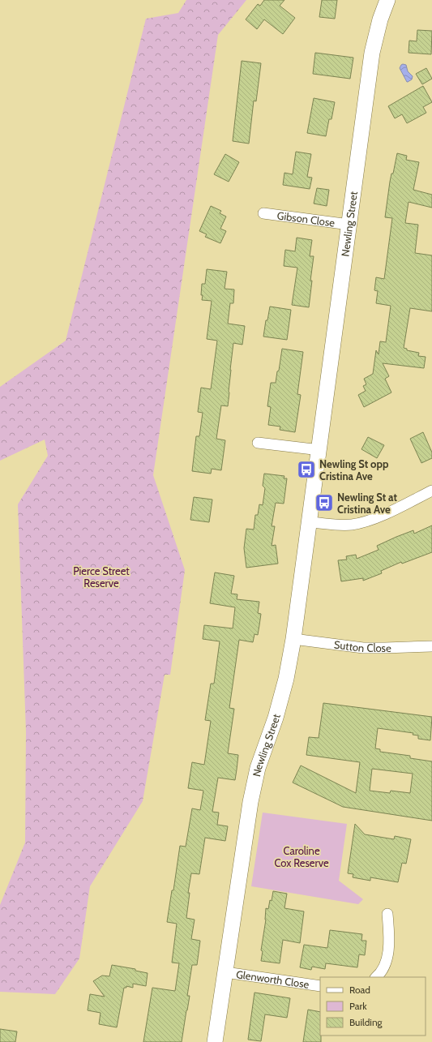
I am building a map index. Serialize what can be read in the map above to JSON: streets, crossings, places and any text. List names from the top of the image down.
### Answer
{
  "streets": {
    "street": [
      "Gibson Close",
      "Newling Street",
      "Sutton Close",
      "Glenworth Close"
    ]
  },
  "crossings": [
    ["Gibson Close", "Newling Street"],
    ["Newling Street", "Sutton Close"],
    ["Newling Street", "Glenworth Close"]
  ],
  "parks": ["Pierce Street Reserve", "Caroline Cox Reserve"],
  "places": {
    "bus stop": ["Newling St opp Cristina Ave", "Newling St at Cristina Ave"]
  },
  "legend": ["Road", "Park", "Building"]
}
